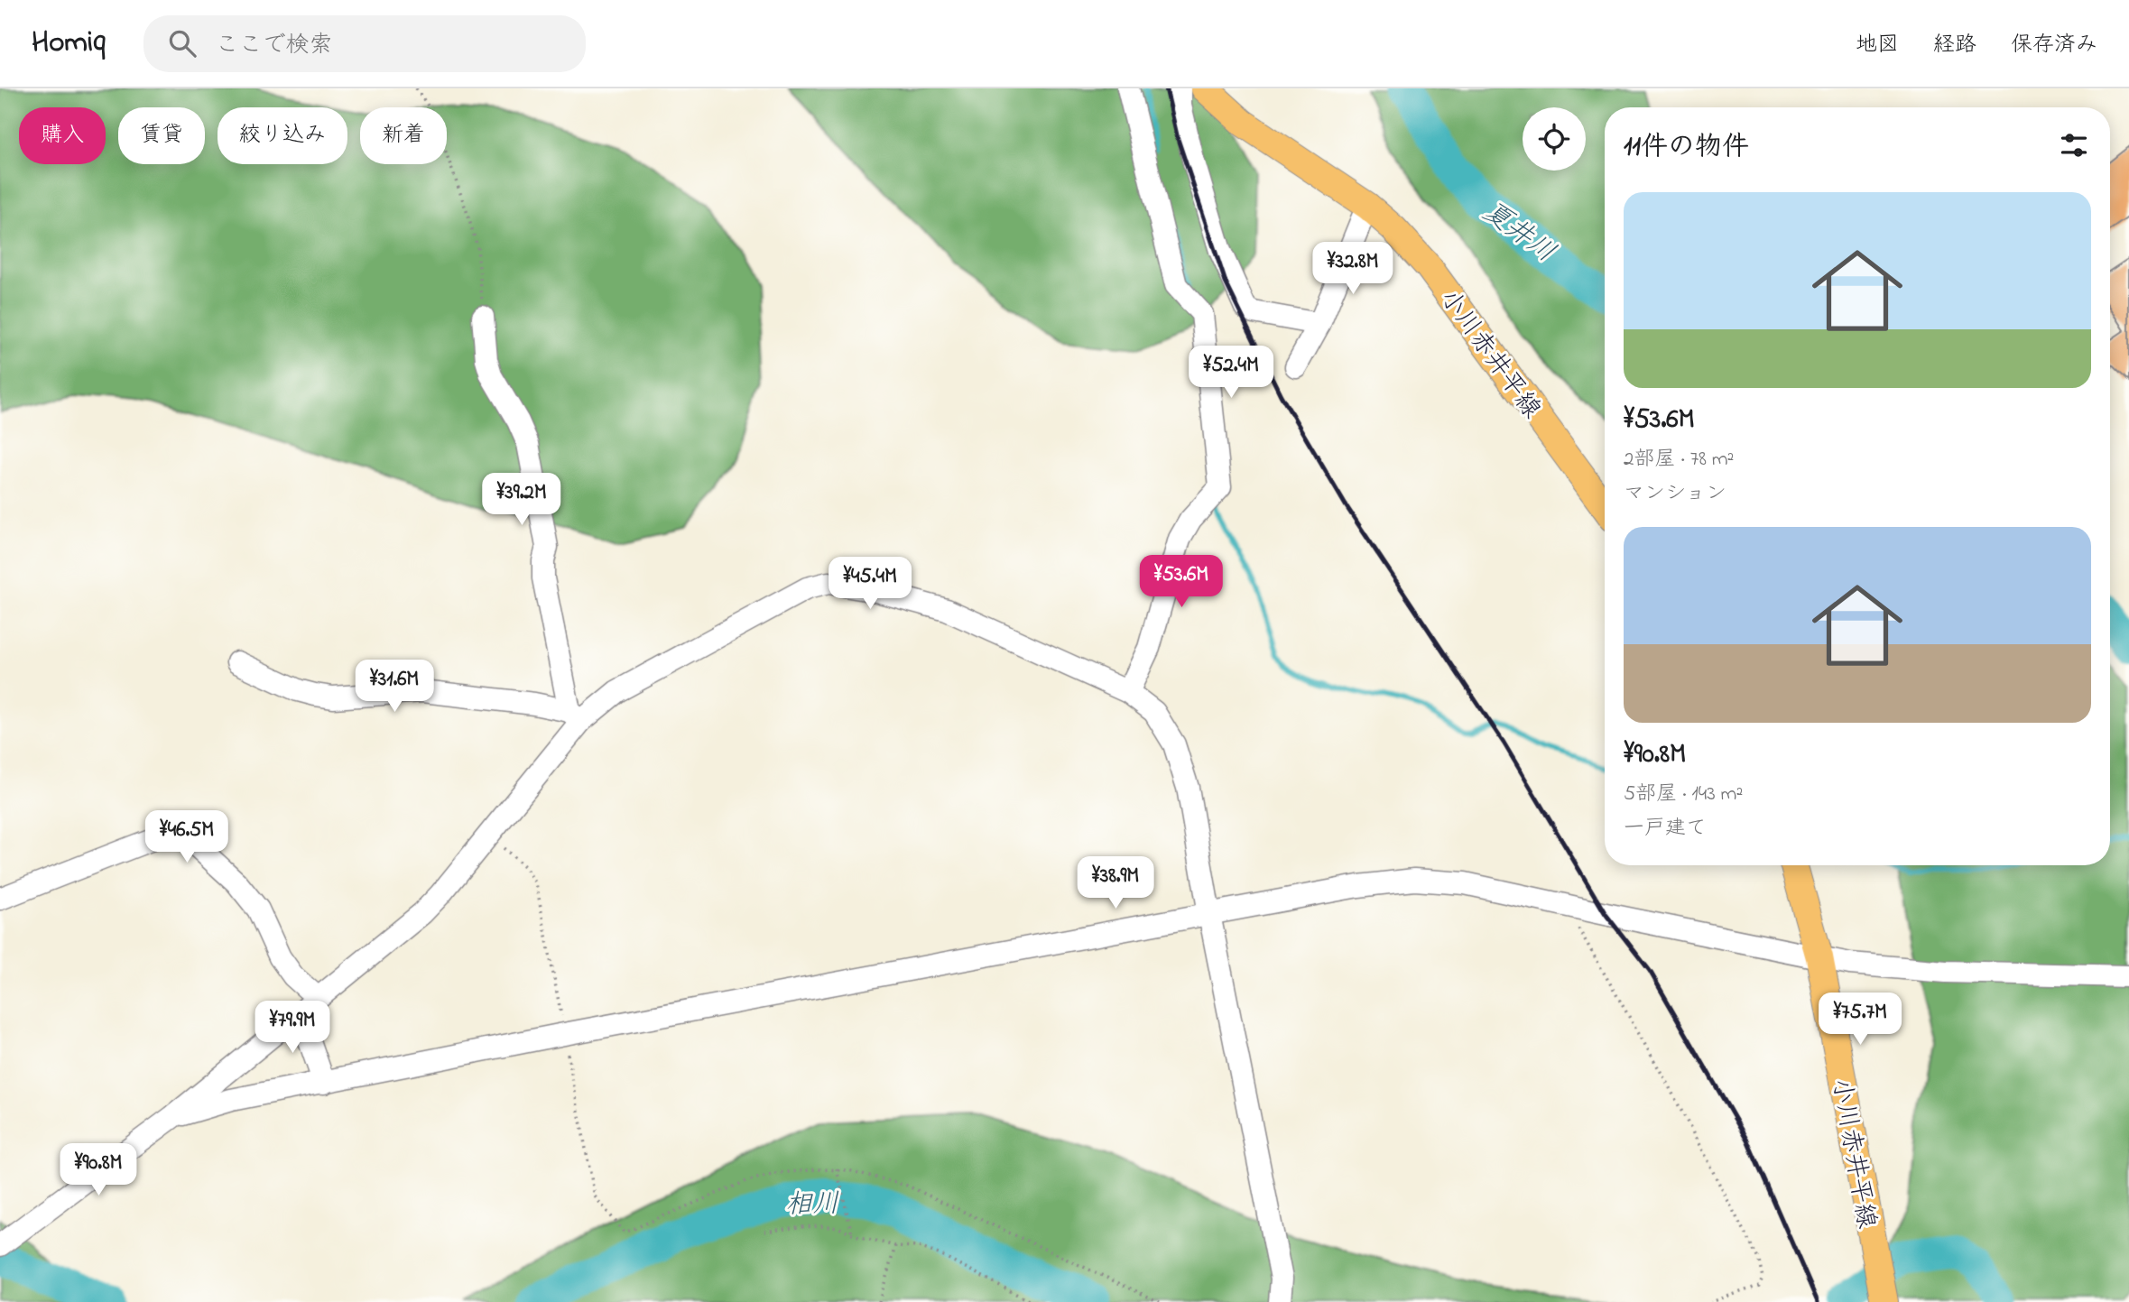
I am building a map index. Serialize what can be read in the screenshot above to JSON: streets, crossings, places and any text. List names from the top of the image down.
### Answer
{
  "streets": {
    "main road": ["小川赤井平線"]
  },
  "water": ["夏井川", "相川"],
  "page": {
    "header": "Homiq",
    "search": "ここで検索",
    "nav": ["地図", "経路", "保存済み"],
    "chip": [
      "購入",
      "賃貸",
      "絞り込み",
      "新着"
    ],
    "heading": "11件の物件",
    "list": [
      {
        "name": "¥53.6M",
        "note": "2部屋 · 78 m² · マンション"
      },
      {
        "name": "¥90.8M",
        "note": "5部屋 · 143 m² · 一戸建て"
      }
    ],
    "price": [
      "¥32.8M",
      "¥52.4M",
      "¥39.2M",
      "¥53.6M",
      "¥45.4M",
      "¥31.6M",
      "¥46.5M",
      "¥38.9M",
      "¥75.7M",
      "¥79.9M",
      "¥90.8M"
    ]
  }
}
